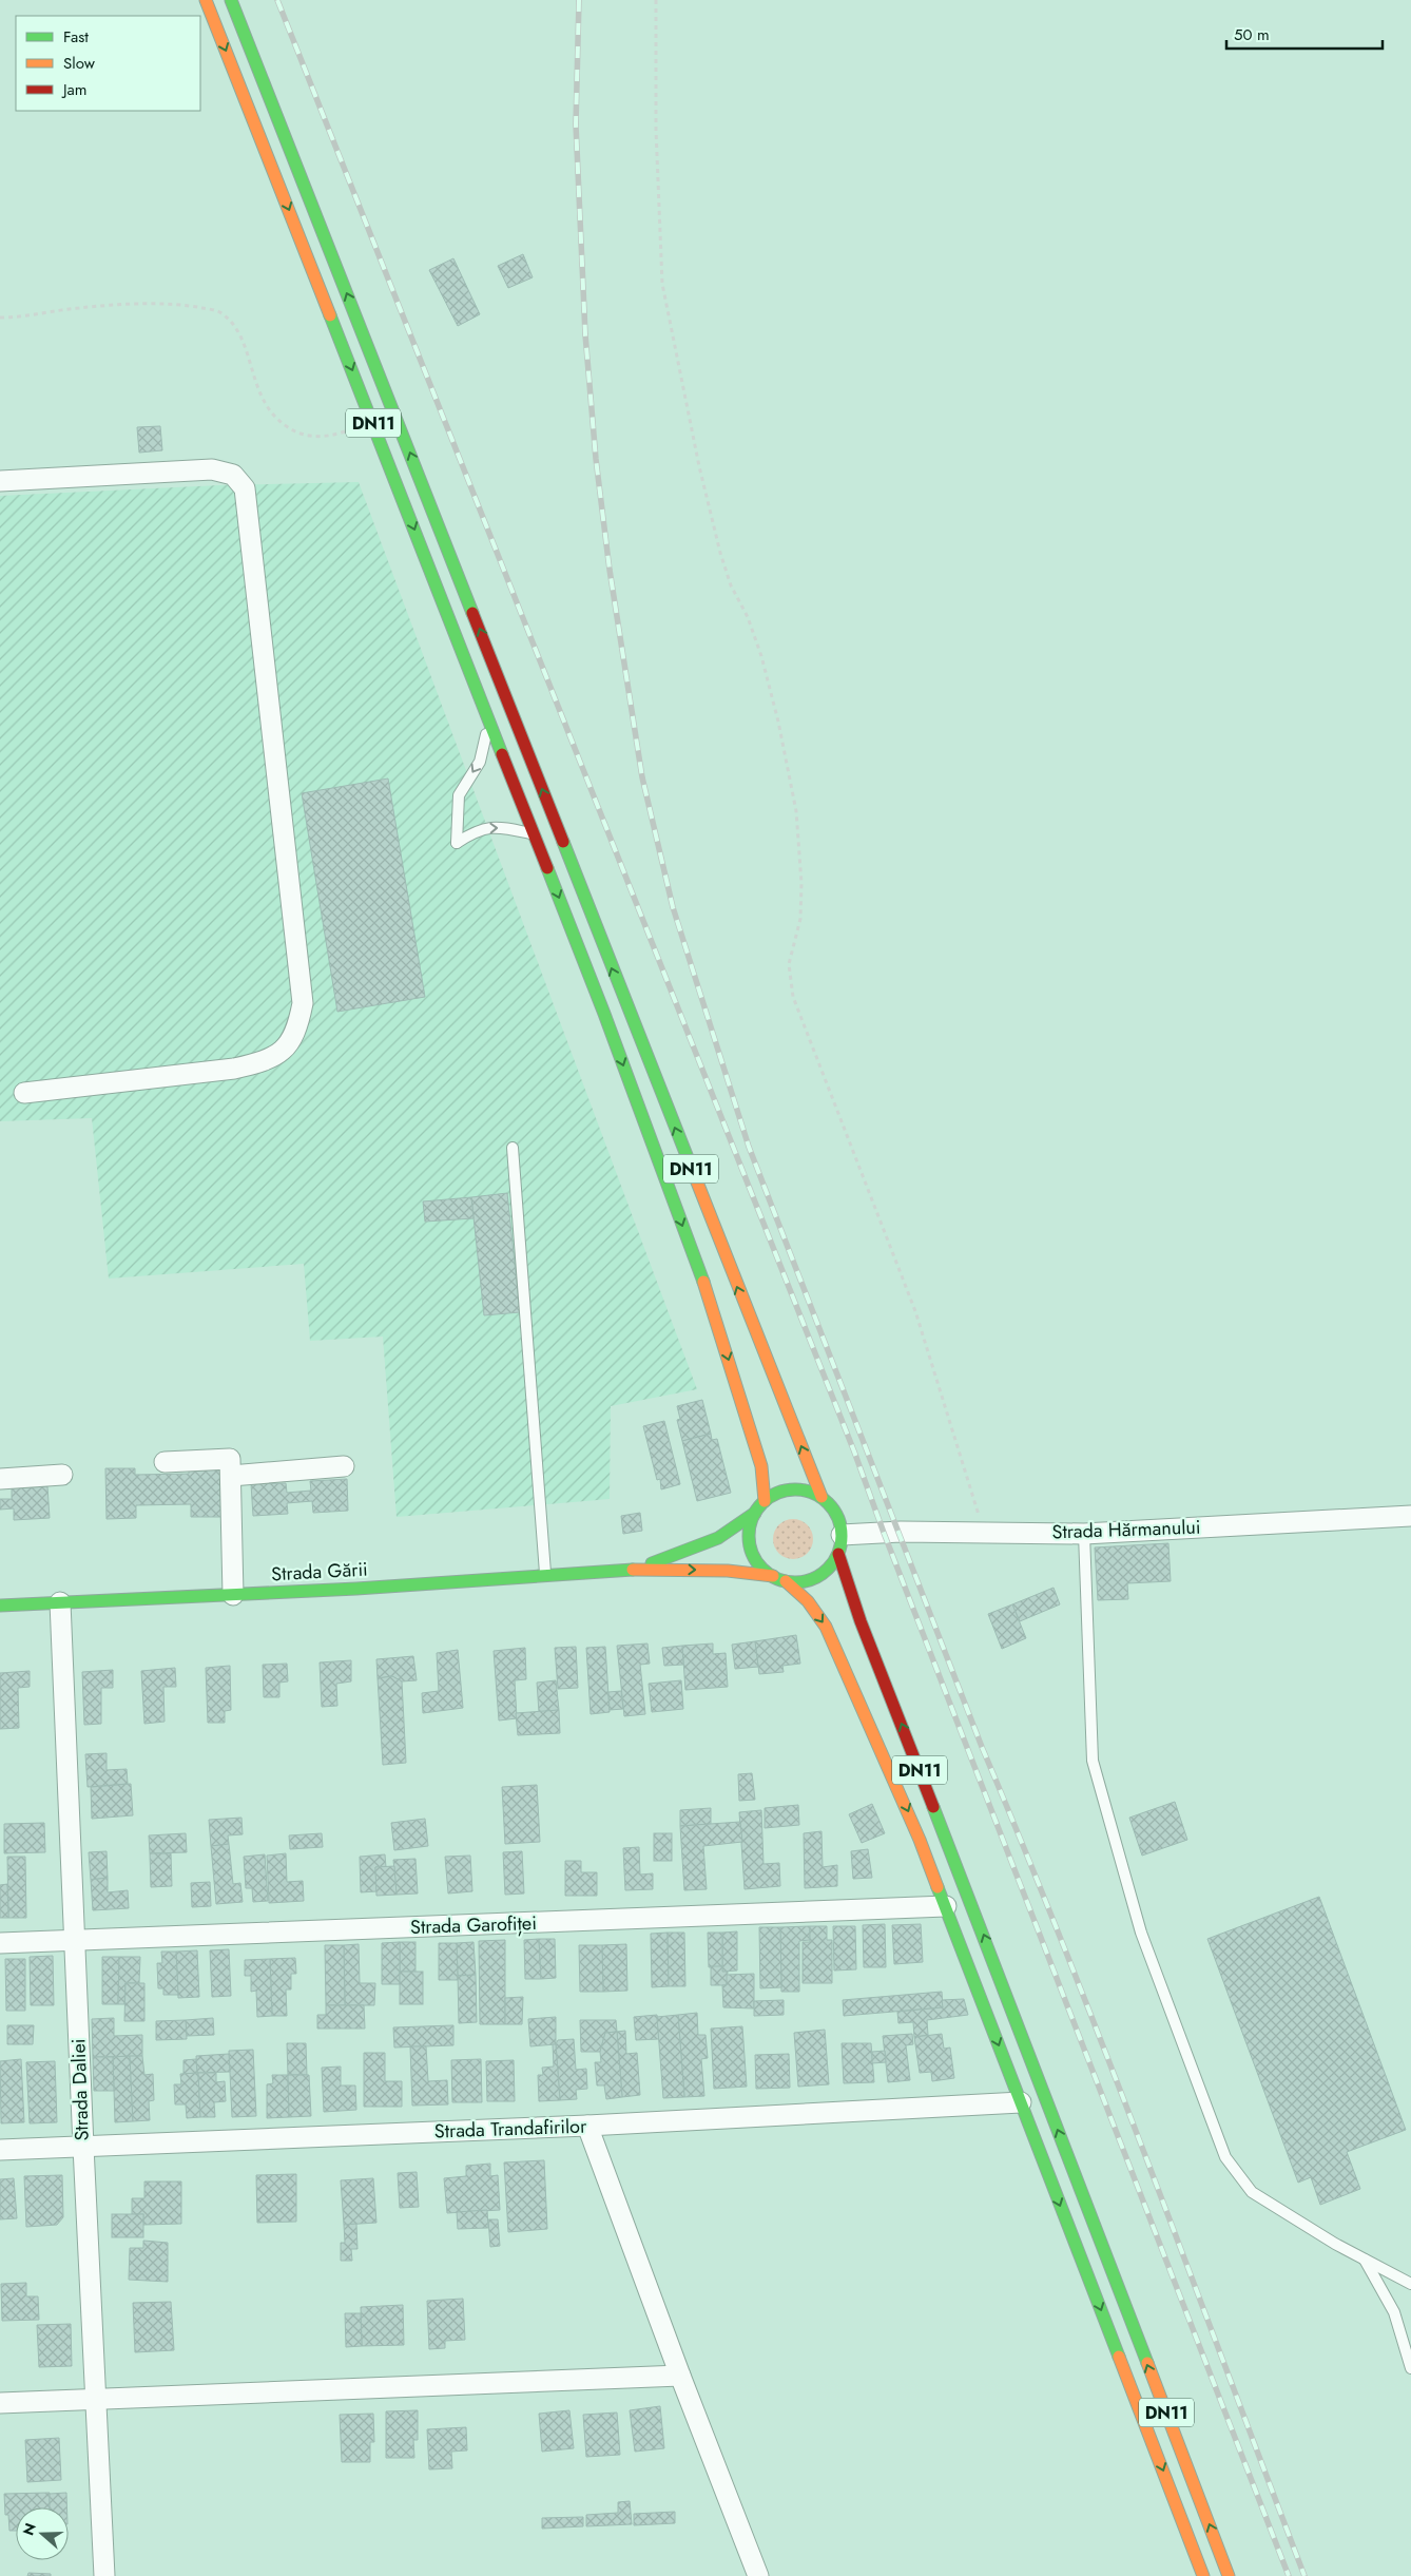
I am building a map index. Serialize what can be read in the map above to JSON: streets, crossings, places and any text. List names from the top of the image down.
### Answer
{
  "streets": {
    "main road": ["DN11", "Strada Gării"],
    "street": [
      "Strada Hărmanului",
      "Strada Garofiței",
      "Strada Daliei",
      "Strada Trandafirilor"
    ]
  },
  "crossings": [
    ["DN11", "Strada Hărmanului"],
    ["DN11", "Strada Garofiței"],
    ["DN11", "Strada Trandafirilor"],
    ["Strada Gării", "Strada Daliei"],
    ["Strada Garofiței", "Strada Daliei"],
    ["Strada Daliei", "Strada Trandafirilor"]
  ],
  "legend": ["Fast", "Slow", "Jam"],
  "scale_bar": "50 m",
  "north": "left"
}
